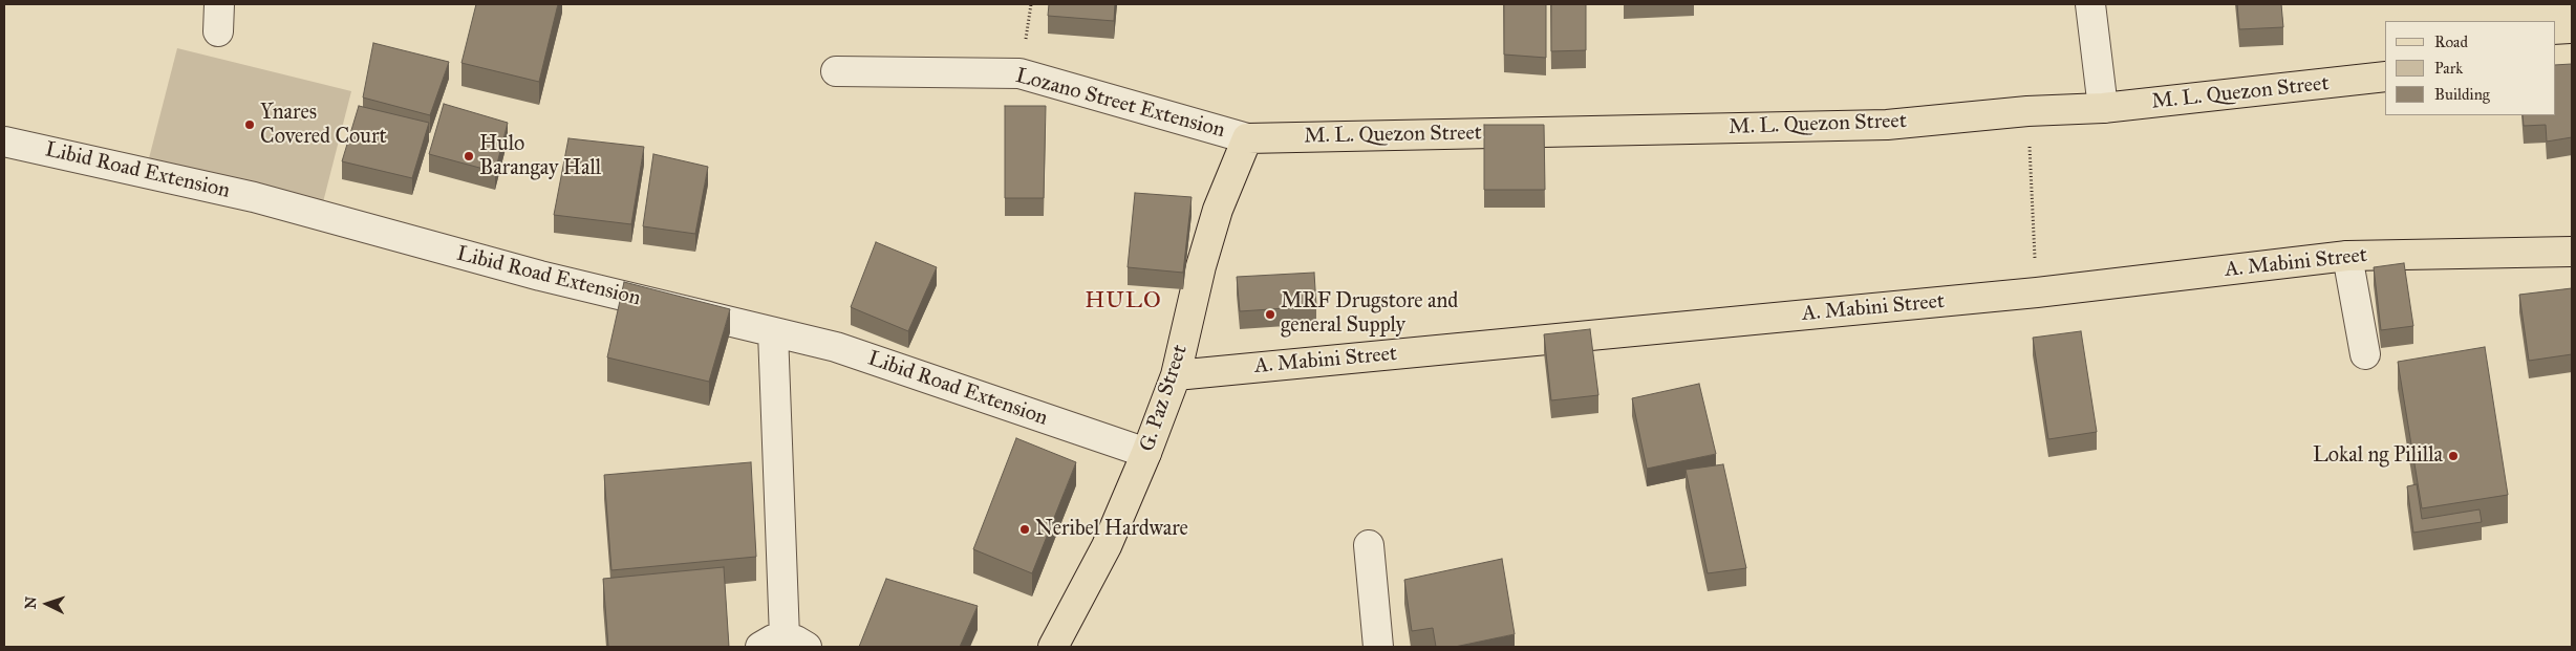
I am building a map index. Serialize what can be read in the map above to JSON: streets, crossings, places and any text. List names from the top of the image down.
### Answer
{
  "streets": {
    "main road": ["M. L. Quezon Street", "A. Mabini Street", "G. Paz Street"],
    "street": ["Lozano Street Extension", "Libid Road Extension"]
  },
  "crossings": [
    ["M. L. Quezon Street", "Lozano Street Extension"],
    ["M. L. Quezon Street", "G. Paz Street"],
    ["Lozano Street Extension", "G. Paz Street"],
    ["Libid Road Extension", "G. Paz Street"],
    ["A. Mabini Street", "G. Paz Street"]
  ],
  "districts": ["HULO"],
  "places": [
    "Ynares Covered Court",
    "Hulo Barangay Hall",
    "MRF Drugstore and general Supply",
    "Lokal ng Pililla",
    "Neribel Hardware"
  ],
  "legend": ["Road", "Park", "Building"],
  "north": "left"
}
